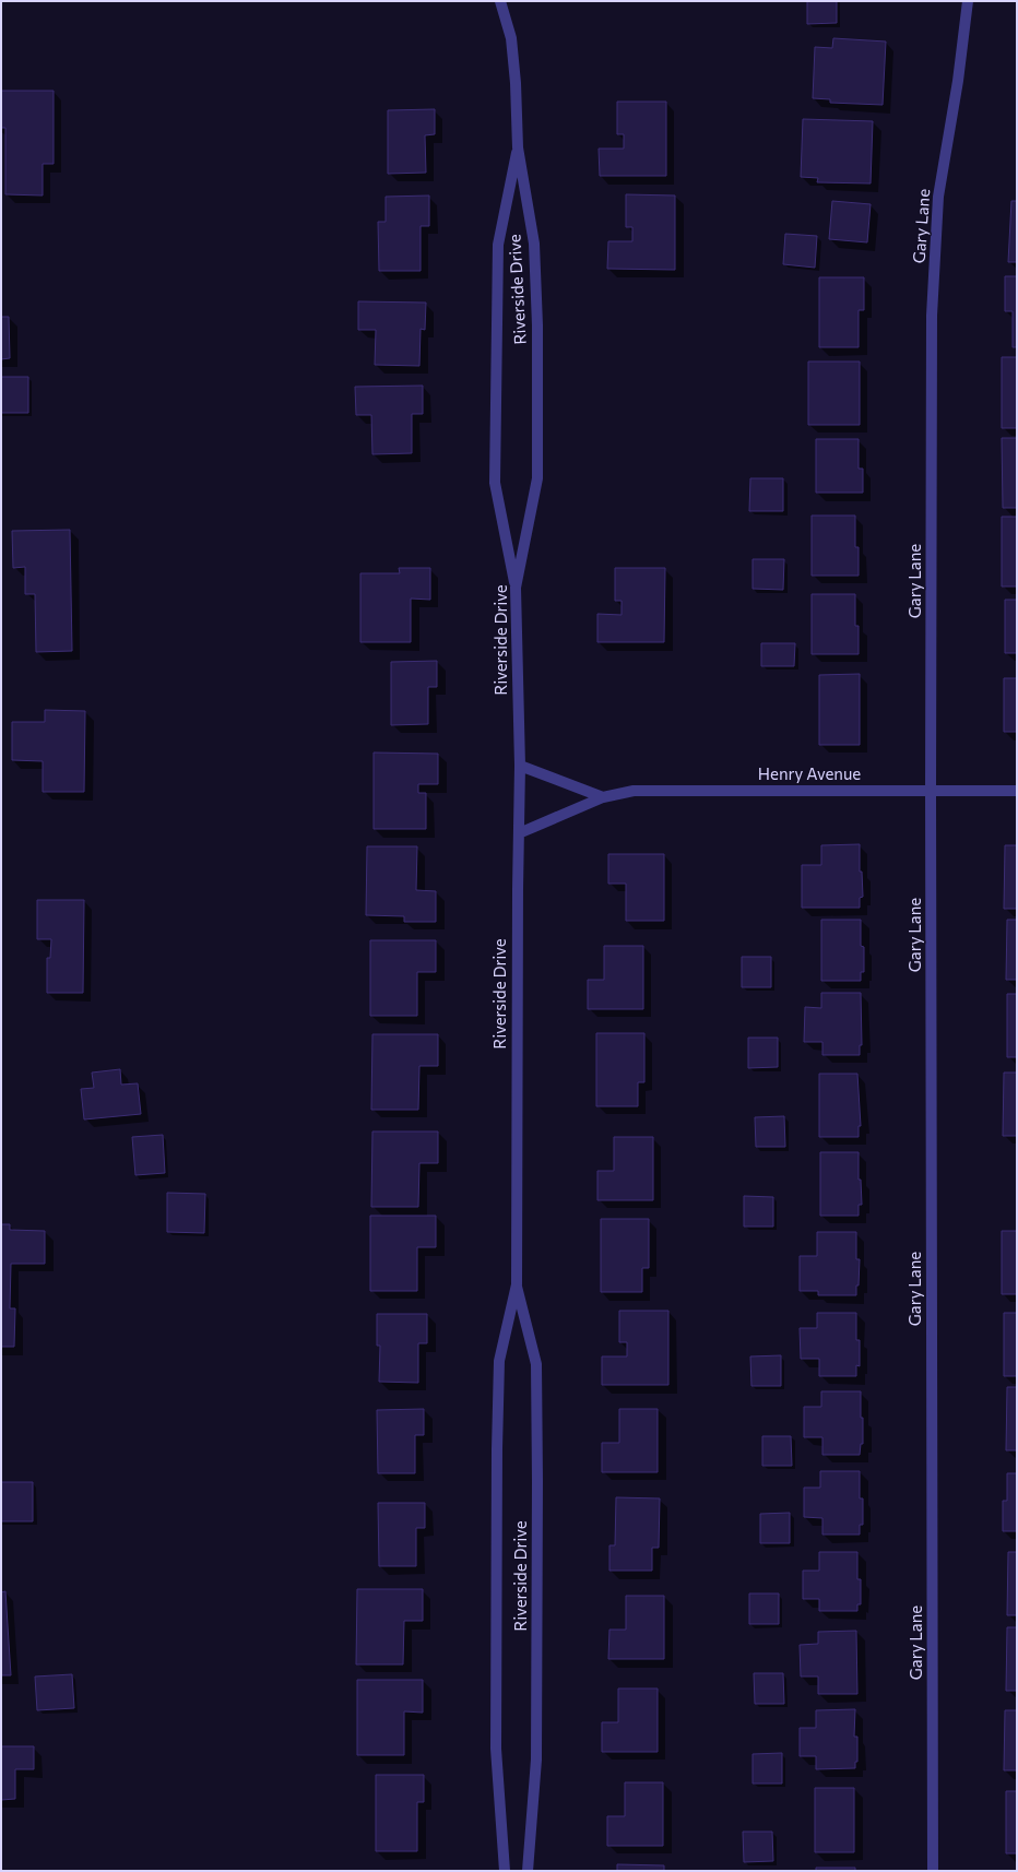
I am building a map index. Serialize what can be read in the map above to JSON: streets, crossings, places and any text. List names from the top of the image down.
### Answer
{
  "streets": {
    "street": ["Gary Lane", "Riverside Drive", "Henry Avenue"]
  },
  "crossings": [
    ["Gary Lane", "Henry Avenue"],
    ["Riverside Drive", "Henry Avenue"]
  ]
}
